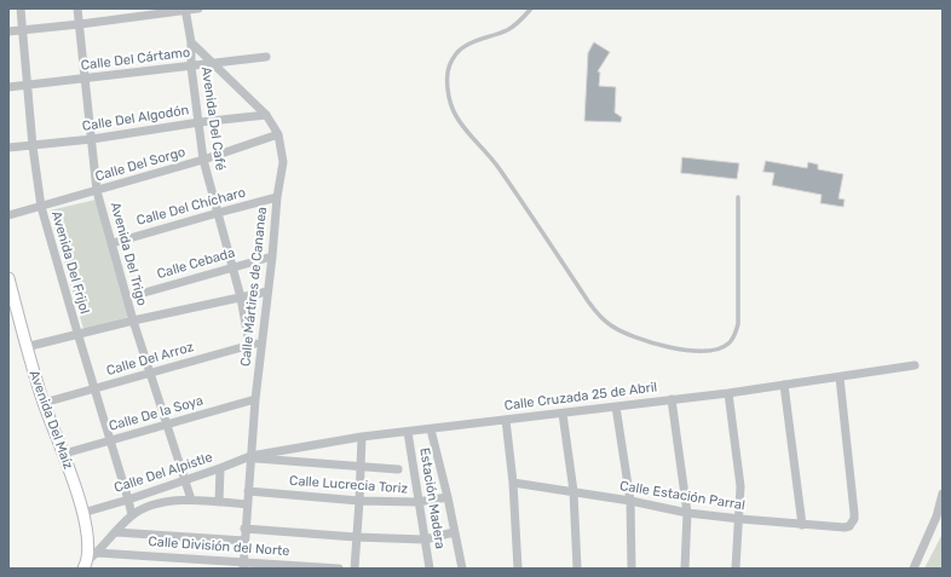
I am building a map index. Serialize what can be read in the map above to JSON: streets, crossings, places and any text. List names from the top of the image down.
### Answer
{
  "streets": {
    "street": [
      "Calle Del Cártamo",
      "Calle Del Algodón",
      "Avenida Del Café",
      "Calle Del Sorgo",
      "Calle Del Chícharo",
      "Avenida Del Trigo",
      "Avenida Del Frijol",
      "Calle Cebada",
      "Calle Mártires de Cananea",
      "Calle Del Arroz",
      "Calle Cruzada 25 de Abril",
      "Calle De la Soya",
      "Avenida Del Maíz",
      "Calle Del Alpistle",
      "Calle Lucrecia Toriz",
      "Calle Estación Parral",
      "Estación Madera",
      "Calle División del Norte"
    ]
  },
  "crossings": [
    ["Calle Del Cártamo", "Avenida Del Café"],
    ["Calle Del Cártamo", "Avenida Del Trigo"],
    ["Calle Del Cártamo", "Avenida Del Frijol"],
    ["Calle Del Cártamo", "Calle Mártires de Cananea"],
    ["Calle Del Algodón", "Avenida Del Café"],
    ["Calle Del Algodón", "Avenida Del Trigo"],
    ["Calle Del Algodón", "Avenida Del Frijol"],
    ["Calle Del Algodón", "Calle Mártires de Cananea"],
    ["Avenida Del Café", "Calle Del Sorgo"],
    ["Avenida Del Café", "Calle Del Chícharo"],
    ["Avenida Del Café", "Calle Cebada"],
    ["Avenida Del Café", "Calle Mártires de Cananea"],
    ["Avenida Del Café", "Calle Del Arroz"],
    ["Calle Del Sorgo", "Avenida Del Trigo"],
    ["Calle Del Sorgo", "Avenida Del Frijol"],
    ["Calle Del Sorgo", "Calle Mártires de Cananea"],
    ["Calle Del Chícharo", "Avenida Del Trigo"],
    ["Calle Del Chícharo", "Calle Mártires de Cananea"],
    ["Avenida Del Trigo", "Calle Cebada"],
    ["Avenida Del Trigo", "Calle Del Arroz"],
    ["Avenida Del Trigo", "Calle De la Soya"],
    ["Avenida Del Trigo", "Calle Del Alpistle"],
    ["Avenida Del Frijol", "Calle Del Arroz"],
    ["Avenida Del Frijol", "Calle De la Soya"],
    ["Avenida Del Frijol", "Calle Del Alpistle"],
    ["Calle Cebada", "Calle Mártires de Cananea"],
    ["Calle Mártires de Cananea", "Calle Del Arroz"],
    ["Calle Mártires de Cananea", "Calle Cruzada 25 de Abril"],
    ["Calle Mártires de Cananea", "Calle De la Soya"],
    ["Calle Mártires de Cananea", "Calle Del Alpistle"],
    ["Calle Mártires de Cananea", "Calle Lucrecia Toriz"],
    ["Calle Mártires de Cananea", "Calle División del Norte"],
    ["Calle Del Arroz", "Avenida Del Maíz"],
    ["Calle Cruzada 25 de Abril", "Calle Del Alpistle"],
    ["Calle Cruzada 25 de Abril", "Calle Estación Parral"],
    ["Calle Cruzada 25 de Abril", "Estación Madera"],
    ["Calle De la Soya", "Avenida Del Maíz"],
    ["Avenida Del Maíz", "Calle Del Alpistle"],
    ["Calle Lucrecia Toriz", "Estación Madera"]
  ]
}
